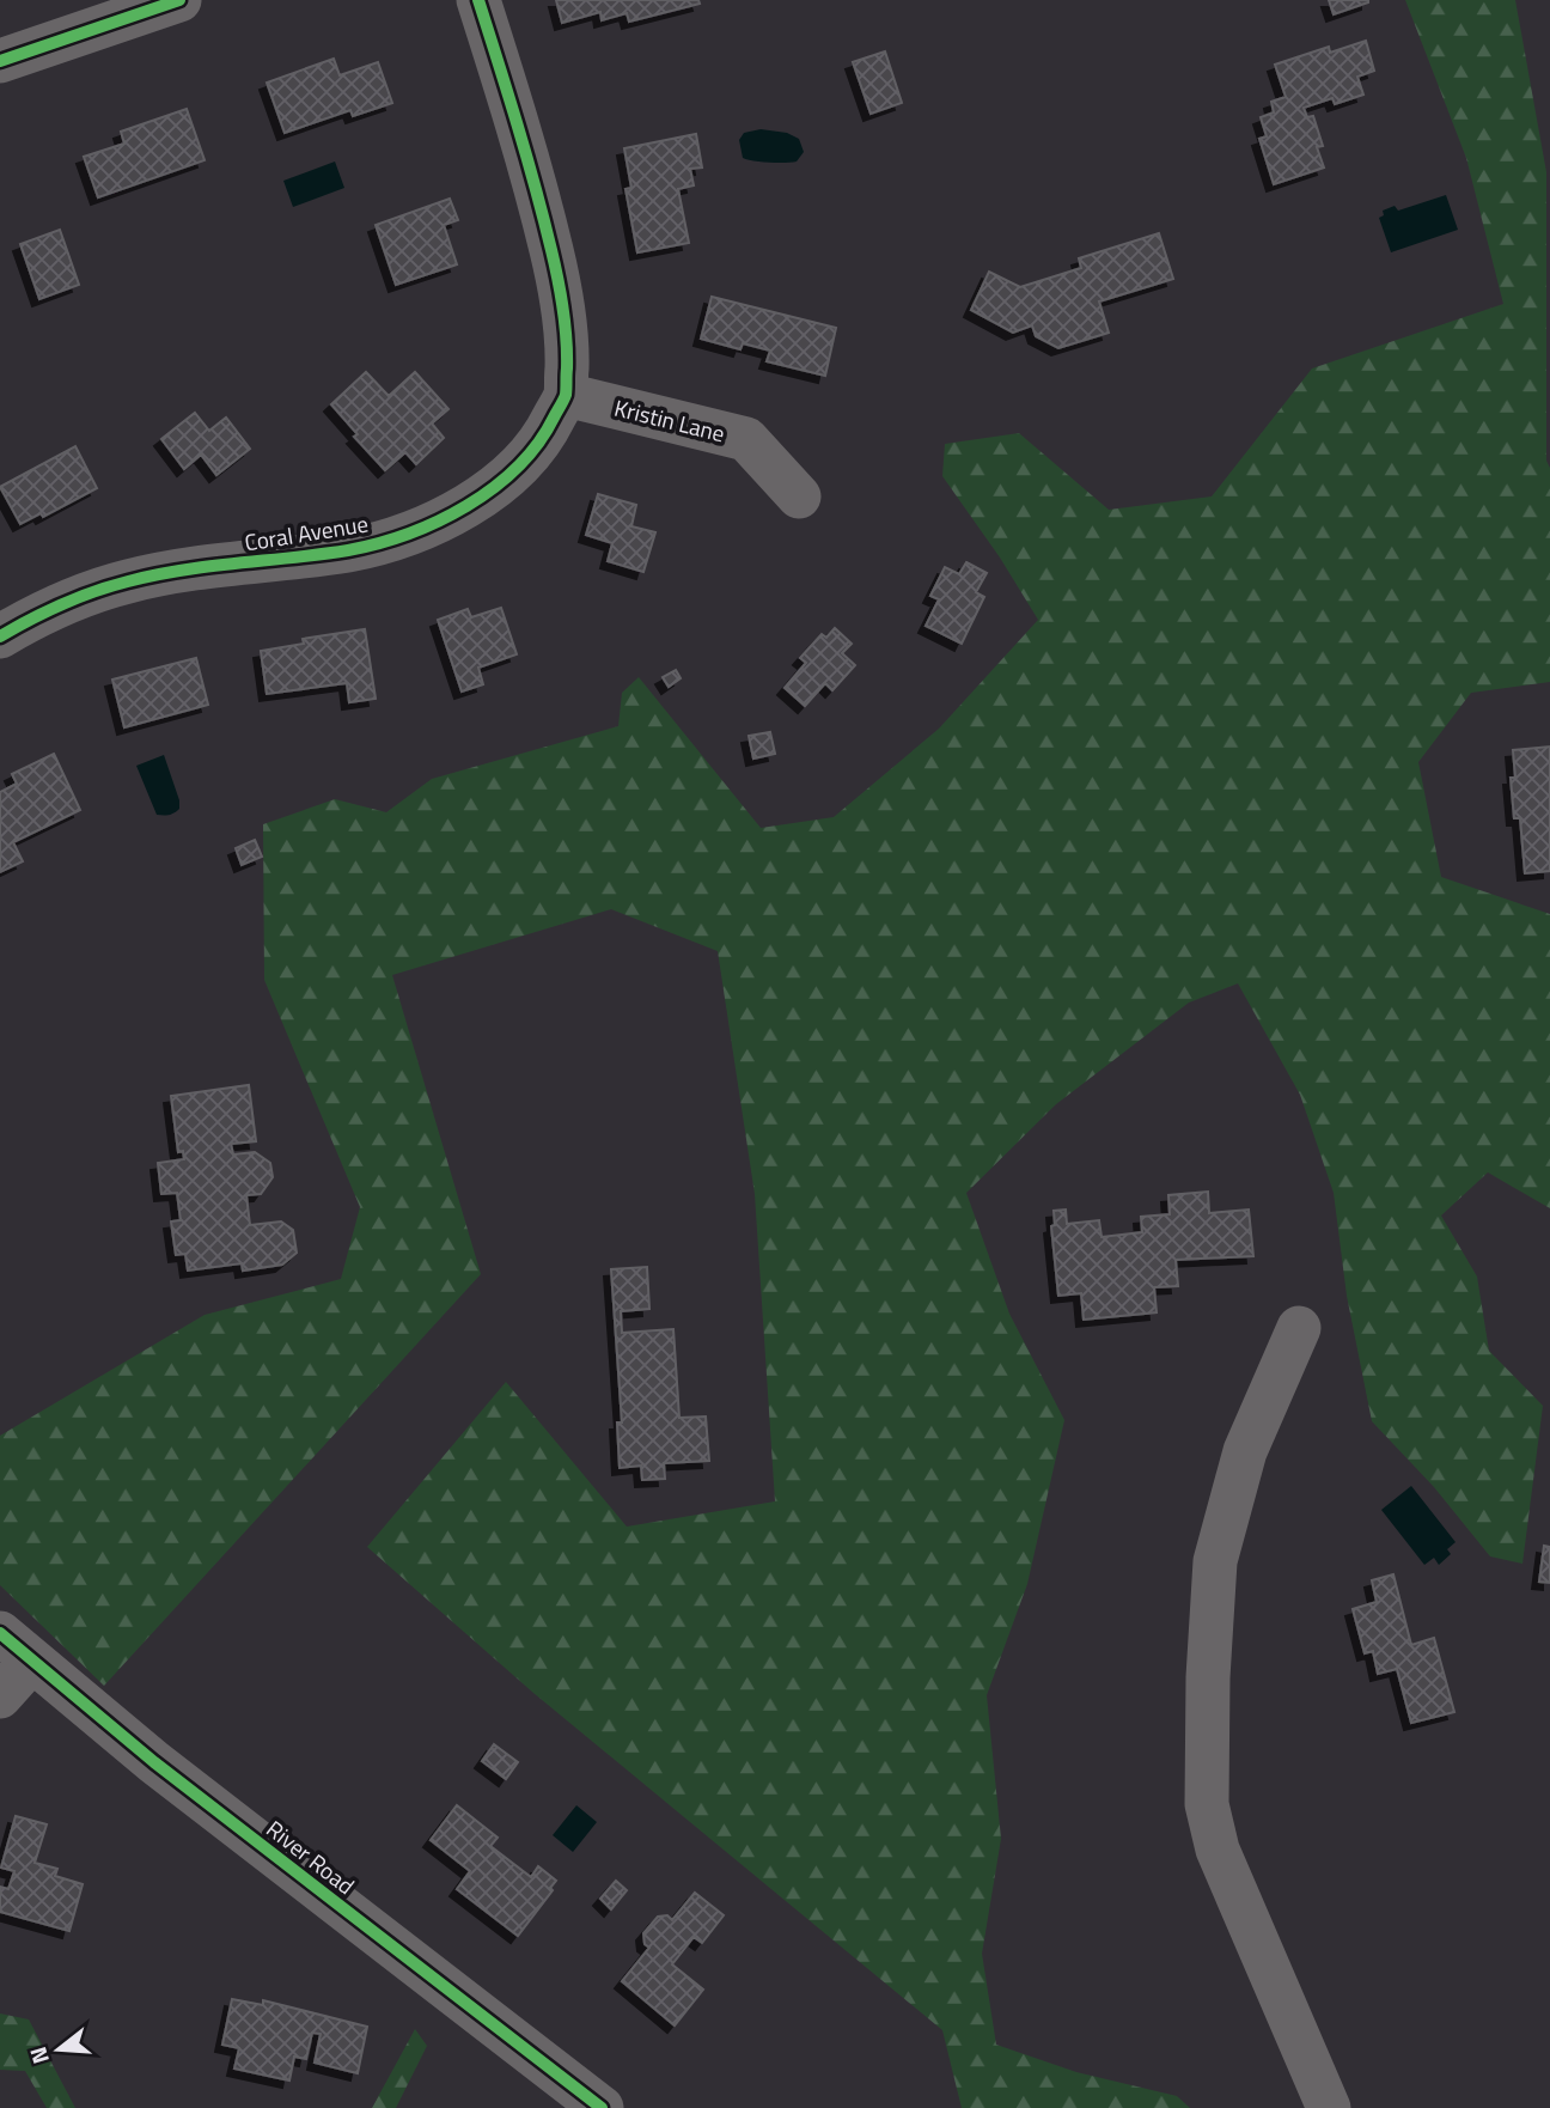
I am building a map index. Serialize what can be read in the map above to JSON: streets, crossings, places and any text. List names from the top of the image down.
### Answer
{
  "streets": {
    "street": ["Kristin Lane", "Coral Avenue", "River Road"]
  },
  "crossings": [
    ["Kristin Lane", "Coral Avenue"]
  ],
  "north": "left"
}
